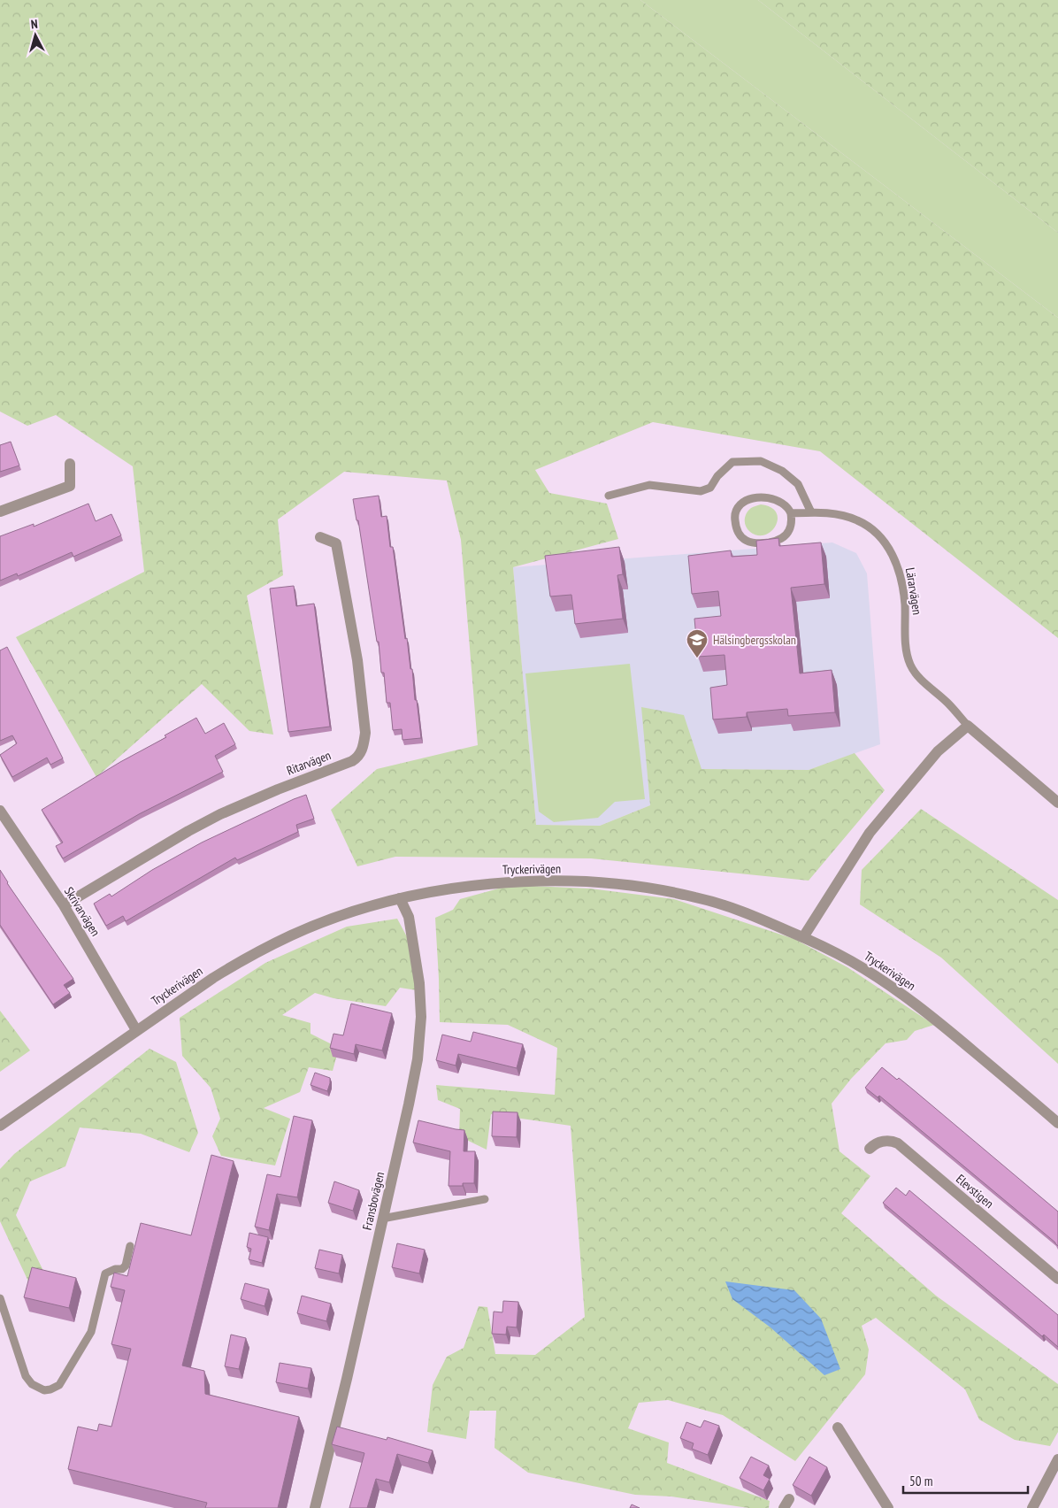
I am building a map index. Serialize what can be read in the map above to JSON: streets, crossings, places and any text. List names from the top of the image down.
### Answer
{
  "streets": {
    "street": [
      "Lärarvägen",
      "Ritarvägen",
      "Tryckerivägen",
      "Skrivarvägen",
      "Elevstigen",
      "Fransbovägen"
    ]
  },
  "crossings": [
    ["Ritarvägen", "Skrivarvägen"],
    ["Tryckerivägen", "Skrivarvägen"],
    ["Tryckerivägen", "Fransbovägen"]
  ],
  "places": {
    "school or university": ["Hälsingbergsskolan"]
  },
  "scale_bar": "50 m",
  "north": "top"
}
